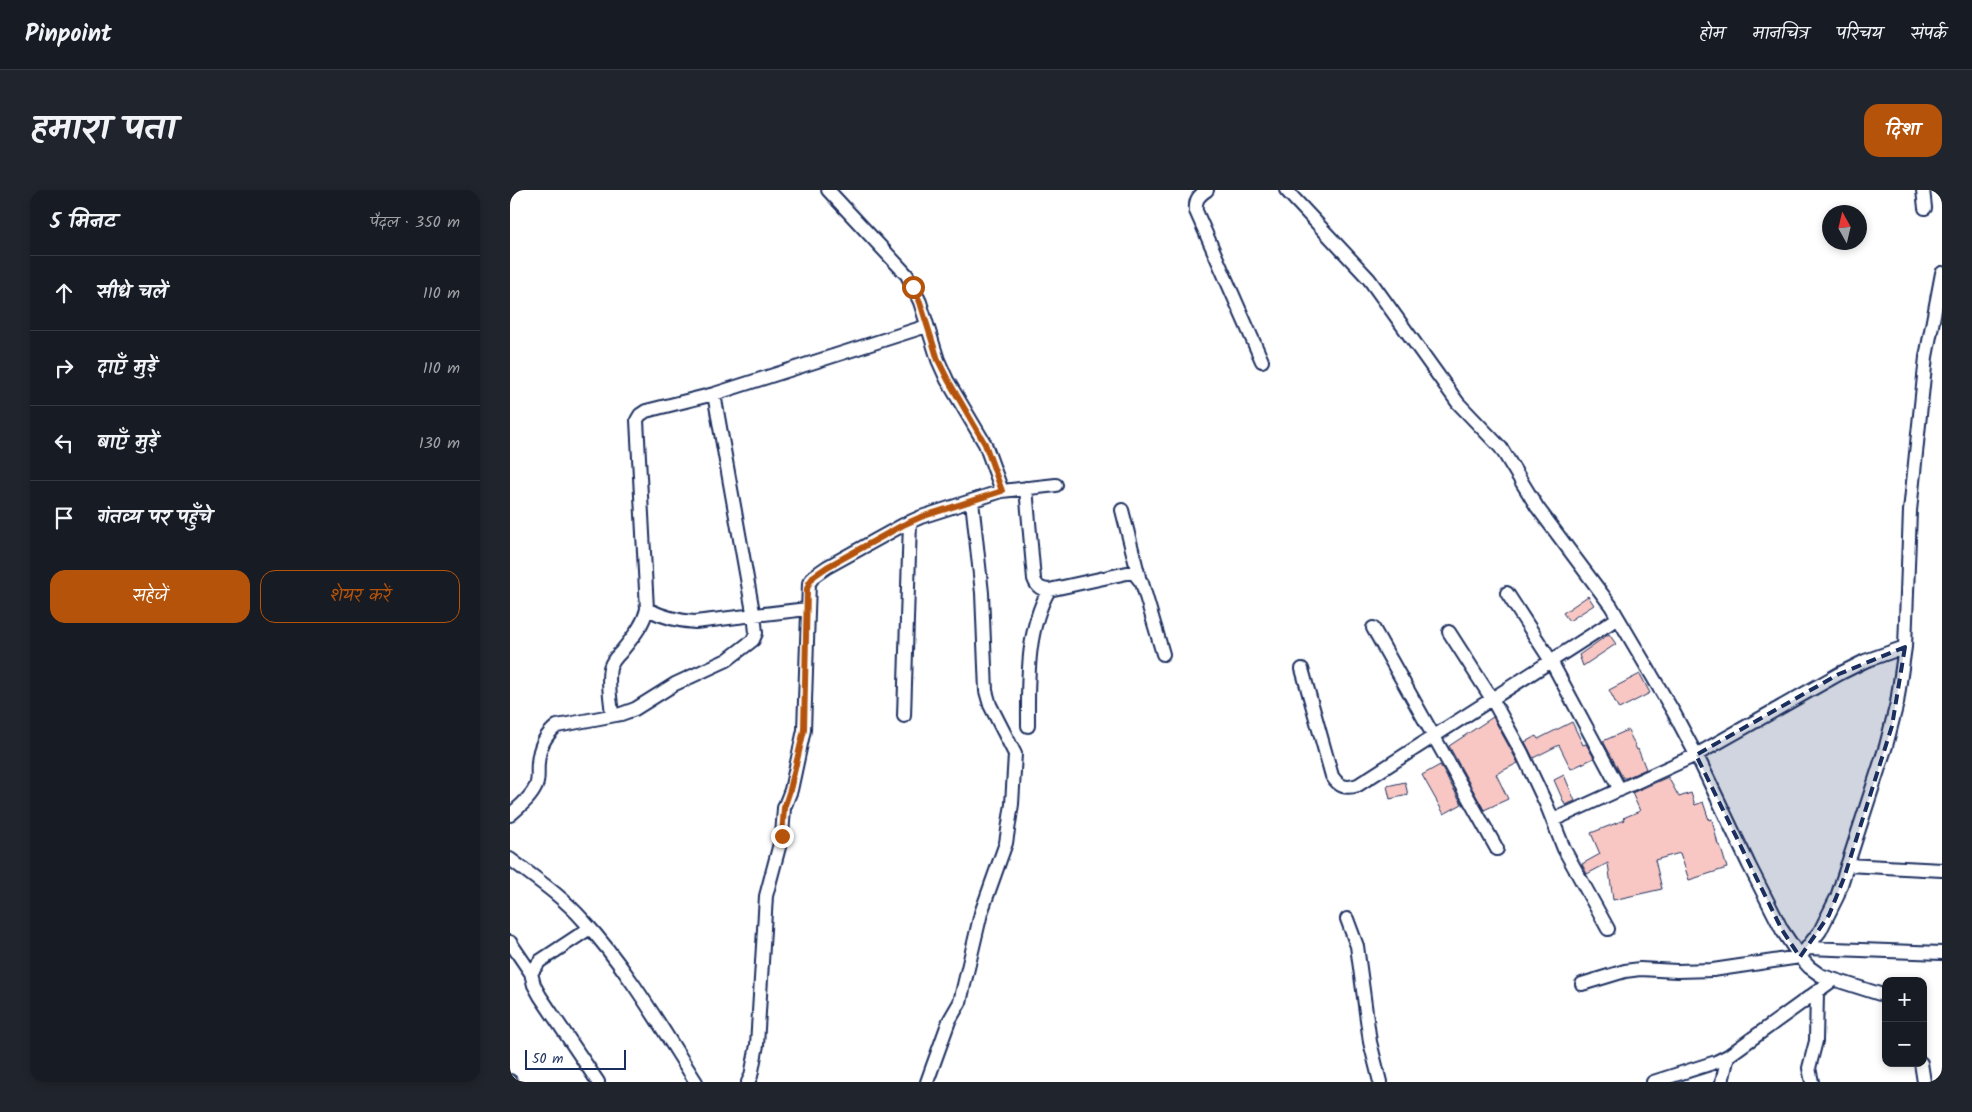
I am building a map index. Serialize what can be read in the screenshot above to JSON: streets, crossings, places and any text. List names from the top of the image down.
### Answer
{
  "scale_bar": "50 m",
  "north": "top",
  "page": {
    "header": "Pinpoint",
    "nav": [
      "होम",
      "मानचित्र",
      "परिचय",
      "संपर्क"
    ],
    "title": "हमारा पता",
    "buttons": [
      "दिशा",
      ["सहेजें", "शेयर करें"]
    ],
    "heading": ["5 मिनट", "पैदल · 350 m"],
    "list": [
      ["सीधे चलें", "110 m"],
      ["दाएँ मुड़ें", "110 m"],
      ["बाएँ मुड़ें", "130 m"],
      "गंतव्य पर पहुँचे"
    ],
    "map_buttons": ["+", "−"],
    "scale": "50 m"
  }
}
